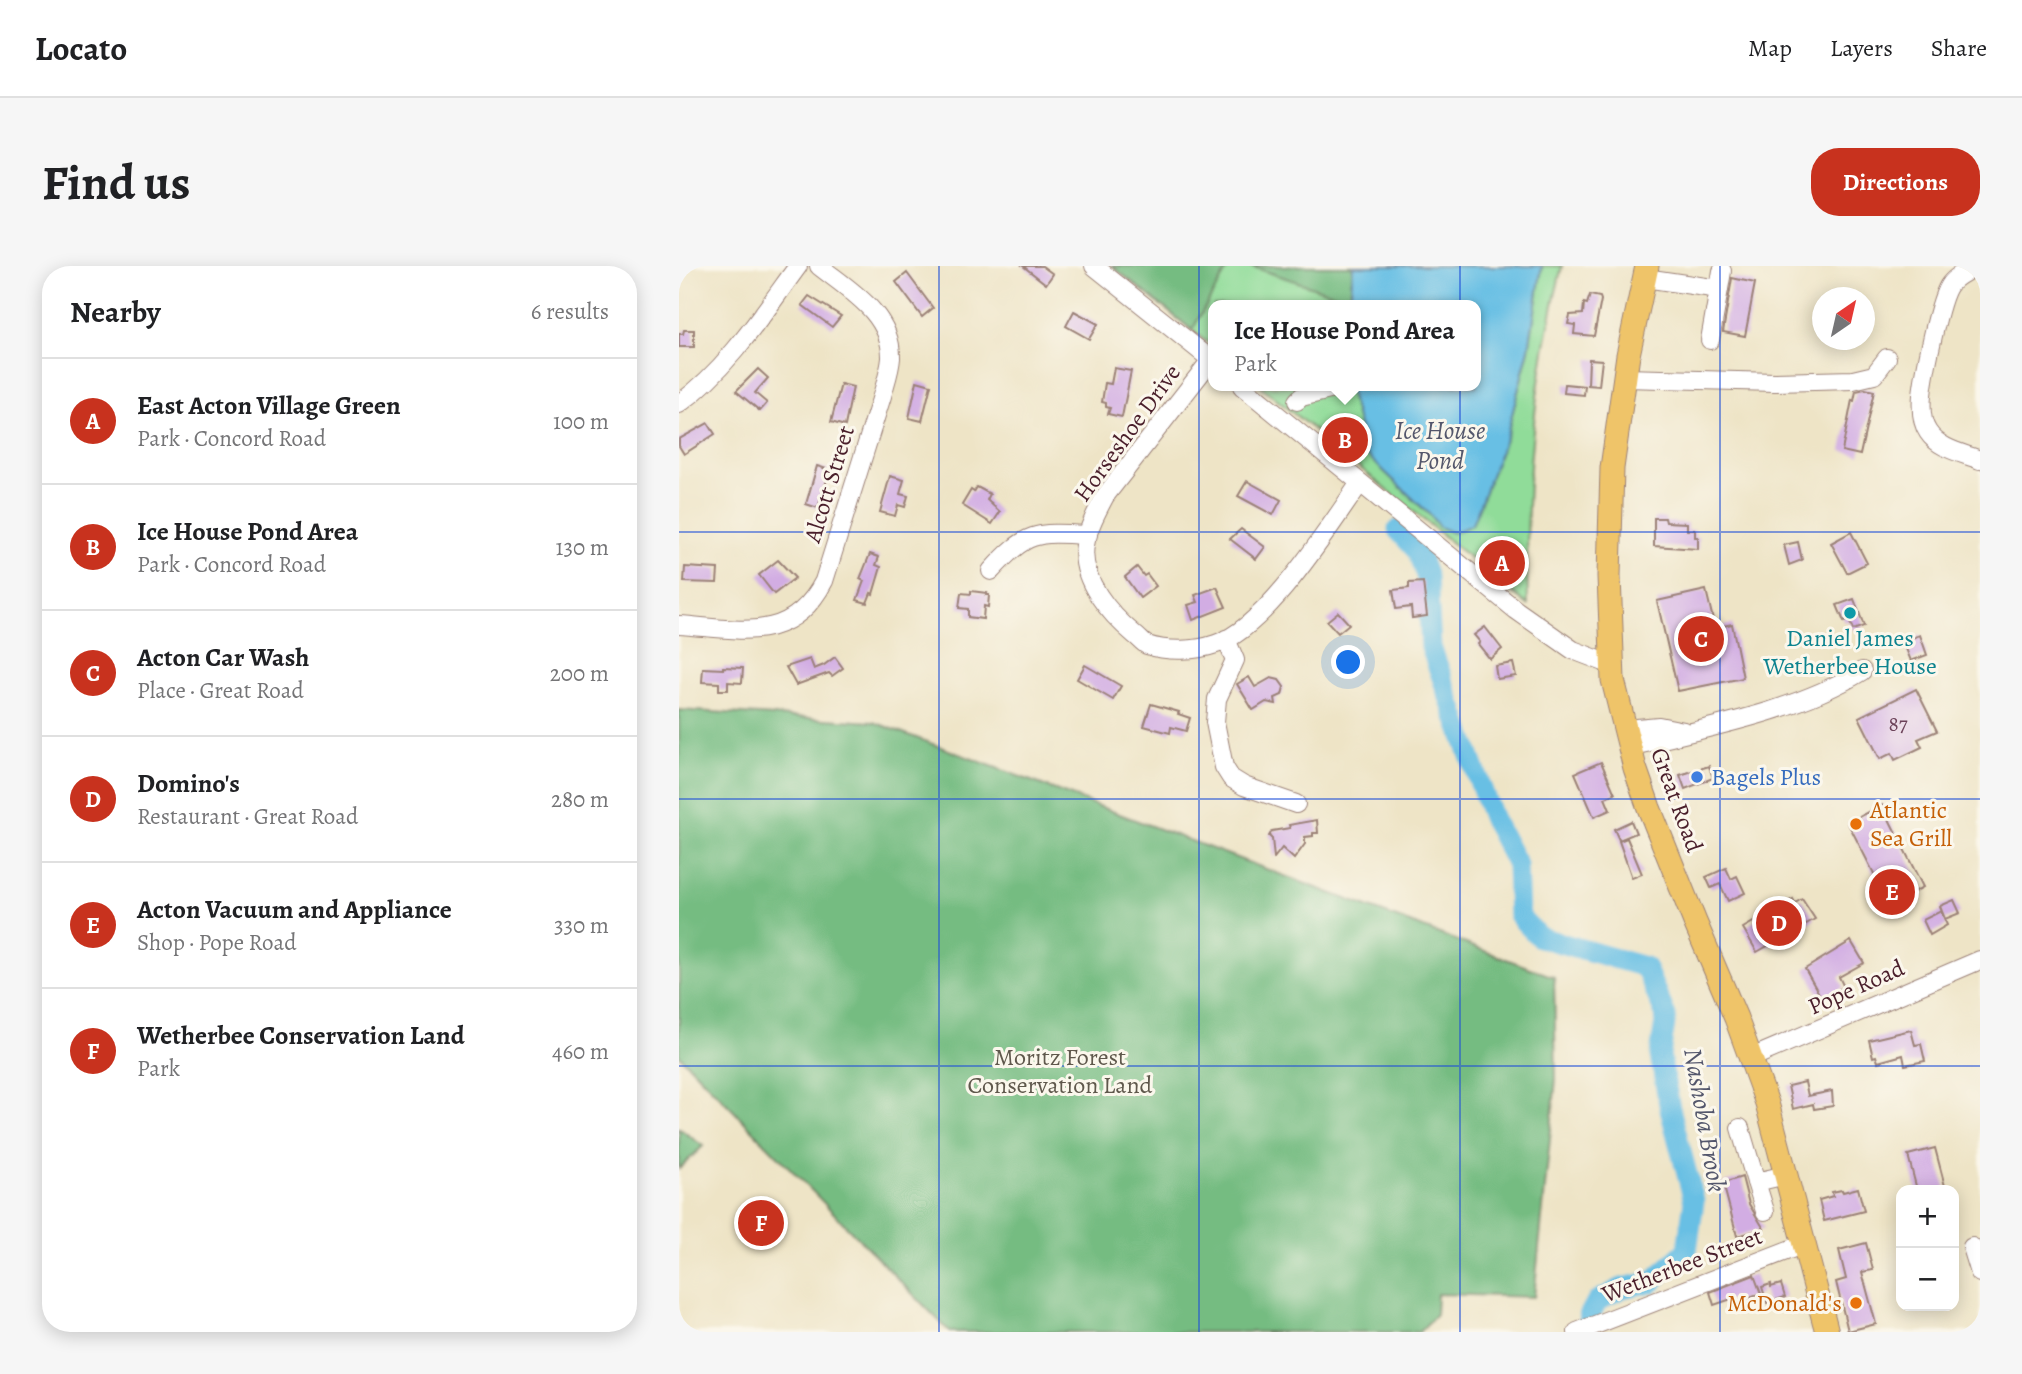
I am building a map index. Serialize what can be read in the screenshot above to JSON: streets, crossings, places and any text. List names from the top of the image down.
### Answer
{
  "streets": {
    "main road": ["Great Road"],
    "street": [
      "Horseshoe Drive",
      "Alcott Street",
      "Pope Road",
      "Wetherbee Street"
    ]
  },
  "crossings": [
    ["Great Road", "Pope Road"],
    ["Great Road", "Wetherbee Street"]
  ],
  "water": ["Ice House Pond", "Nashoba Brook"],
  "parks": ["Moritz Forest Conservation Land"],
  "places": [
    "Daniel James Wetherbee House",
    "Bagels Plus",
    "Atlantic Sea Grill",
    "McDonald's"
  ],
  "house_numbers": ["87"],
  "north": "top right",
  "page": {
    "header": "Locato",
    "nav": ["Map", "Layers", "Share"],
    "buttons": "Directions",
    "title": "Find us",
    "heading": ["Nearby", "6 results"],
    "popup": ["Ice House Pond Area", "Park"],
    "list": [
      {
        "mark": "A",
        "name": "East Acton Village Green",
        "note": "Park · Concord Road",
        "value": "100 m"
      },
      {
        "mark": "B",
        "name": "Ice House Pond Area",
        "note": "Park · Concord Road",
        "value": "130 m"
      },
      {
        "mark": "C",
        "name": "Acton Car Wash",
        "note": "Place · Great Road",
        "value": "200 m"
      },
      {
        "mark": "D",
        "name": "Domino's",
        "note": "Restaurant · Great Road",
        "value": "280 m"
      },
      {
        "mark": "E",
        "name": "Acton Vacuum and Appliance",
        "note": "Shop · Pope Road",
        "value": "330 m"
      },
      {
        "mark": "F",
        "name": "Wetherbee Conservation Land",
        "note": "Park",
        "value": "460 m"
      }
    ],
    "pins": [
      "B",
      "A",
      "C",
      "E",
      "D",
      "F"
    ],
    "map_buttons": ["+", "−"]
  }
}
